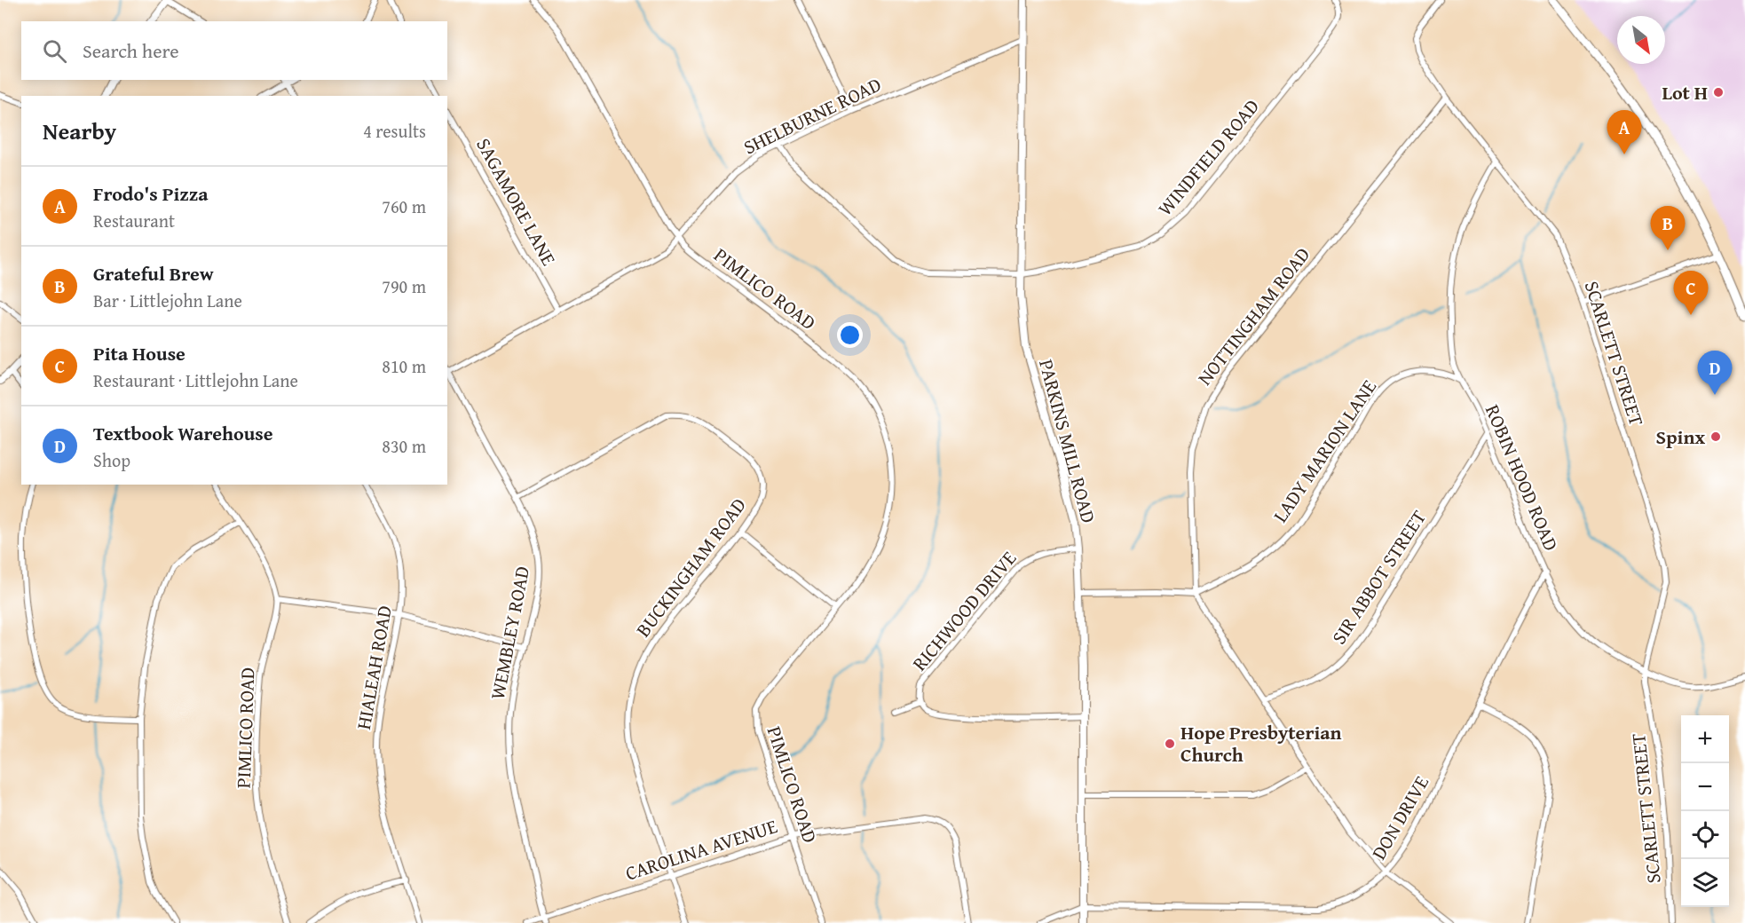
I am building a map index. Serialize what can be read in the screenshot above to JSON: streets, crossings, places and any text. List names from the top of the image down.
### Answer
{
  "streets": {
    "street": [
      "SHELBURNE ROAD",
      "WINDFIELD ROAD",
      "SAGAMORE LANE",
      "PIMLICO ROAD",
      "NOTTINGHAM ROAD",
      "SCARLETT STREET",
      "PARKINS MILL ROAD",
      "LADY MARION LANE",
      "ROBIN HOOD ROAD",
      "BUCKINGHAM ROAD",
      "SIR ABBOT STREET",
      "RICHWOOD DRIVE",
      "WEMBLEY ROAD",
      "HIALEAH ROAD",
      "DON DRIVE",
      "CAROLINA AVENUE"
    ]
  },
  "crossings": [
    ["SHELBURNE ROAD", "WINDFIELD ROAD"],
    ["SHELBURNE ROAD", "SAGAMORE LANE"],
    ["SHELBURNE ROAD", "PIMLICO ROAD"],
    ["SHELBURNE ROAD", "PARKINS MILL ROAD"],
    ["SHELBURNE ROAD", "WEMBLEY ROAD"],
    ["WINDFIELD ROAD", "PARKINS MILL ROAD"],
    ["PIMLICO ROAD", "CAROLINA AVENUE"],
    ["NOTTINGHAM ROAD", "SCARLETT STREET"],
    ["NOTTINGHAM ROAD", "LADY MARION LANE"],
    ["SCARLETT STREET", "ROBIN HOOD ROAD"],
    ["PARKINS MILL ROAD", "RICHWOOD DRIVE"],
    ["PARKINS MILL ROAD", "DON DRIVE"],
    ["LADY MARION LANE", "ROBIN HOOD ROAD"],
    ["ROBIN HOOD ROAD", "SIR ABBOT STREET"],
    ["ROBIN HOOD ROAD", "DON DRIVE"],
    ["BUCKINGHAM ROAD", "WEMBLEY ROAD"],
    ["BUCKINGHAM ROAD", "CAROLINA AVENUE"],
    ["WEMBLEY ROAD", "CAROLINA AVENUE"]
  ],
  "places": ["Lot H", "Spinx", "Hope Presbyterian Church"],
  "north": "bottom right",
  "page": {
    "search": "Search here",
    "heading": ["Nearby", "4 results"],
    "pins": [
      "A",
      "B",
      "C",
      "D"
    ],
    "list": [
      {
        "mark": "A",
        "name": "Frodo's Pizza",
        "note": "Restaurant",
        "value": "760 m"
      },
      {
        "mark": "B",
        "name": "Grateful Brew",
        "note": "Bar · Littlejohn Lane",
        "value": "790 m"
      },
      {
        "mark": "C",
        "name": "Pita House",
        "note": "Restaurant · Littlejohn Lane",
        "value": "810 m"
      },
      {
        "mark": "D",
        "name": "Textbook Warehouse",
        "note": "Shop",
        "value": "830 m"
      }
    ],
    "map_buttons": ["+", "−"]
  }
}
